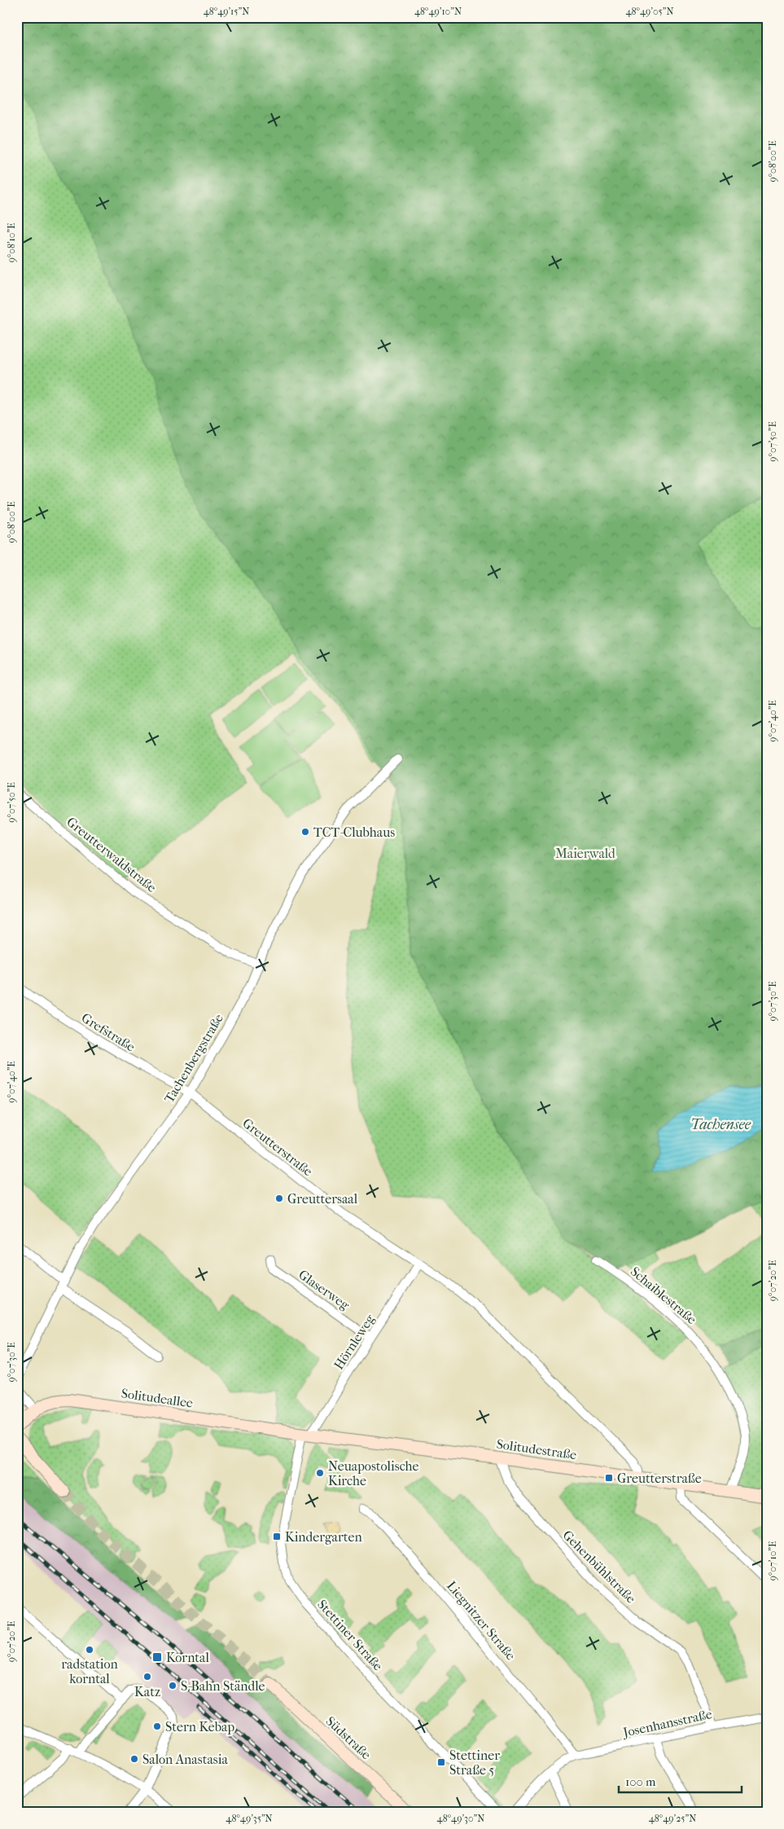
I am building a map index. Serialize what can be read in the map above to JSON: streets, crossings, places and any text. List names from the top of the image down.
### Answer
{
  "streets": {
    "main road": ["Solitudeallee", "Solitudestraße", "Südstraße"],
    "street": [
      "Greutterwaldstraße",
      "Grefstraße",
      "Tachenbergstraße",
      "Greutterstraße",
      "Glaserweg",
      "Schaiblestraße",
      "Hörnleweg",
      "Gehenbühlstraße",
      "Liegnitzer Straße",
      "Stettiner Straße",
      "Josenhansstraße"
    ]
  },
  "crossings": [
    ["Greutterwaldstraße", "Tachenbergstraße"],
    ["Grefstraße", "Tachenbergstraße"],
    ["Grefstraße", "Greutterstraße"],
    ["Tachenbergstraße", "Greutterstraße"],
    ["Greutterstraße", "Hörnleweg"],
    ["Greutterstraße", "Solitudestraße"],
    ["Glaserweg", "Hörnleweg"],
    ["Schaiblestraße", "Solitudestraße"],
    ["Hörnleweg", "Solitudeallee"],
    ["Hörnleweg", "Solitudestraße"],
    ["Hörnleweg", "Stettiner Straße"],
    ["Solitudeallee", "Solitudestraße"],
    ["Solitudeallee", "Stettiner Straße"],
    ["Solitudestraße", "Gehenbühlstraße"],
    ["Solitudestraße", "Stettiner Straße"],
    ["Gehenbühlstraße", "Josenhansstraße"],
    ["Liegnitzer Straße", "Josenhansstraße"]
  ],
  "water": ["Tachensee"],
  "parks": ["Maierwald"],
  "places": {
    "other": [
      "TCT-Clubhaus",
      "Greuttersaal",
      "Neuapostolische Kirche",
      "radstation korntal",
      "Katz",
      "S-Bahn Ständle",
      "Stern Kebap",
      "Salon Anastasia"
    ],
    "transit": [
      "Greutterstraße",
      "Kindergarten",
      "Korntal",
      "Stettiner Straße 5"
    ]
  },
  "scale_bar": "100 m",
  "coordinates": [
    "48°49'15\"N",
    "48°49'10\"N",
    "48°49'05\"N",
    "9°08'00\"E",
    "9°08'10\"E",
    "9°07'50\"E",
    "9°07'40\"E",
    "9°07'30\"E",
    "9°07'20\"E",
    "9°07'10\"E",
    "48°49'35\"N",
    "48°49'30\"N",
    "48°49'25\"N"
  ]
}
